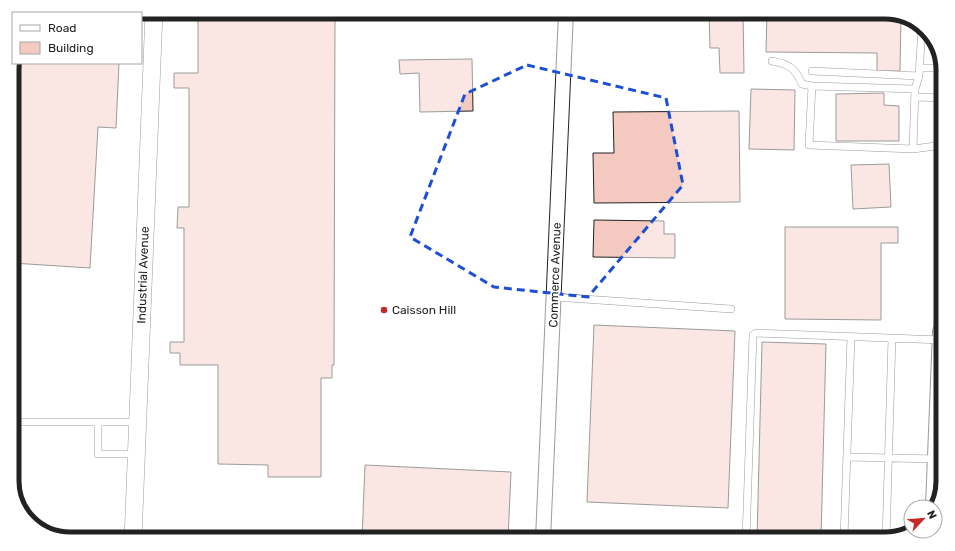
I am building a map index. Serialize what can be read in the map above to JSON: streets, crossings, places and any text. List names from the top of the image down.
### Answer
{
  "streets": {
    "street": ["Industrial Avenue", "Commerce Avenue"]
  },
  "places": ["Caisson Hill"],
  "legend": ["Road", "Building"],
  "north": "top right"
}
